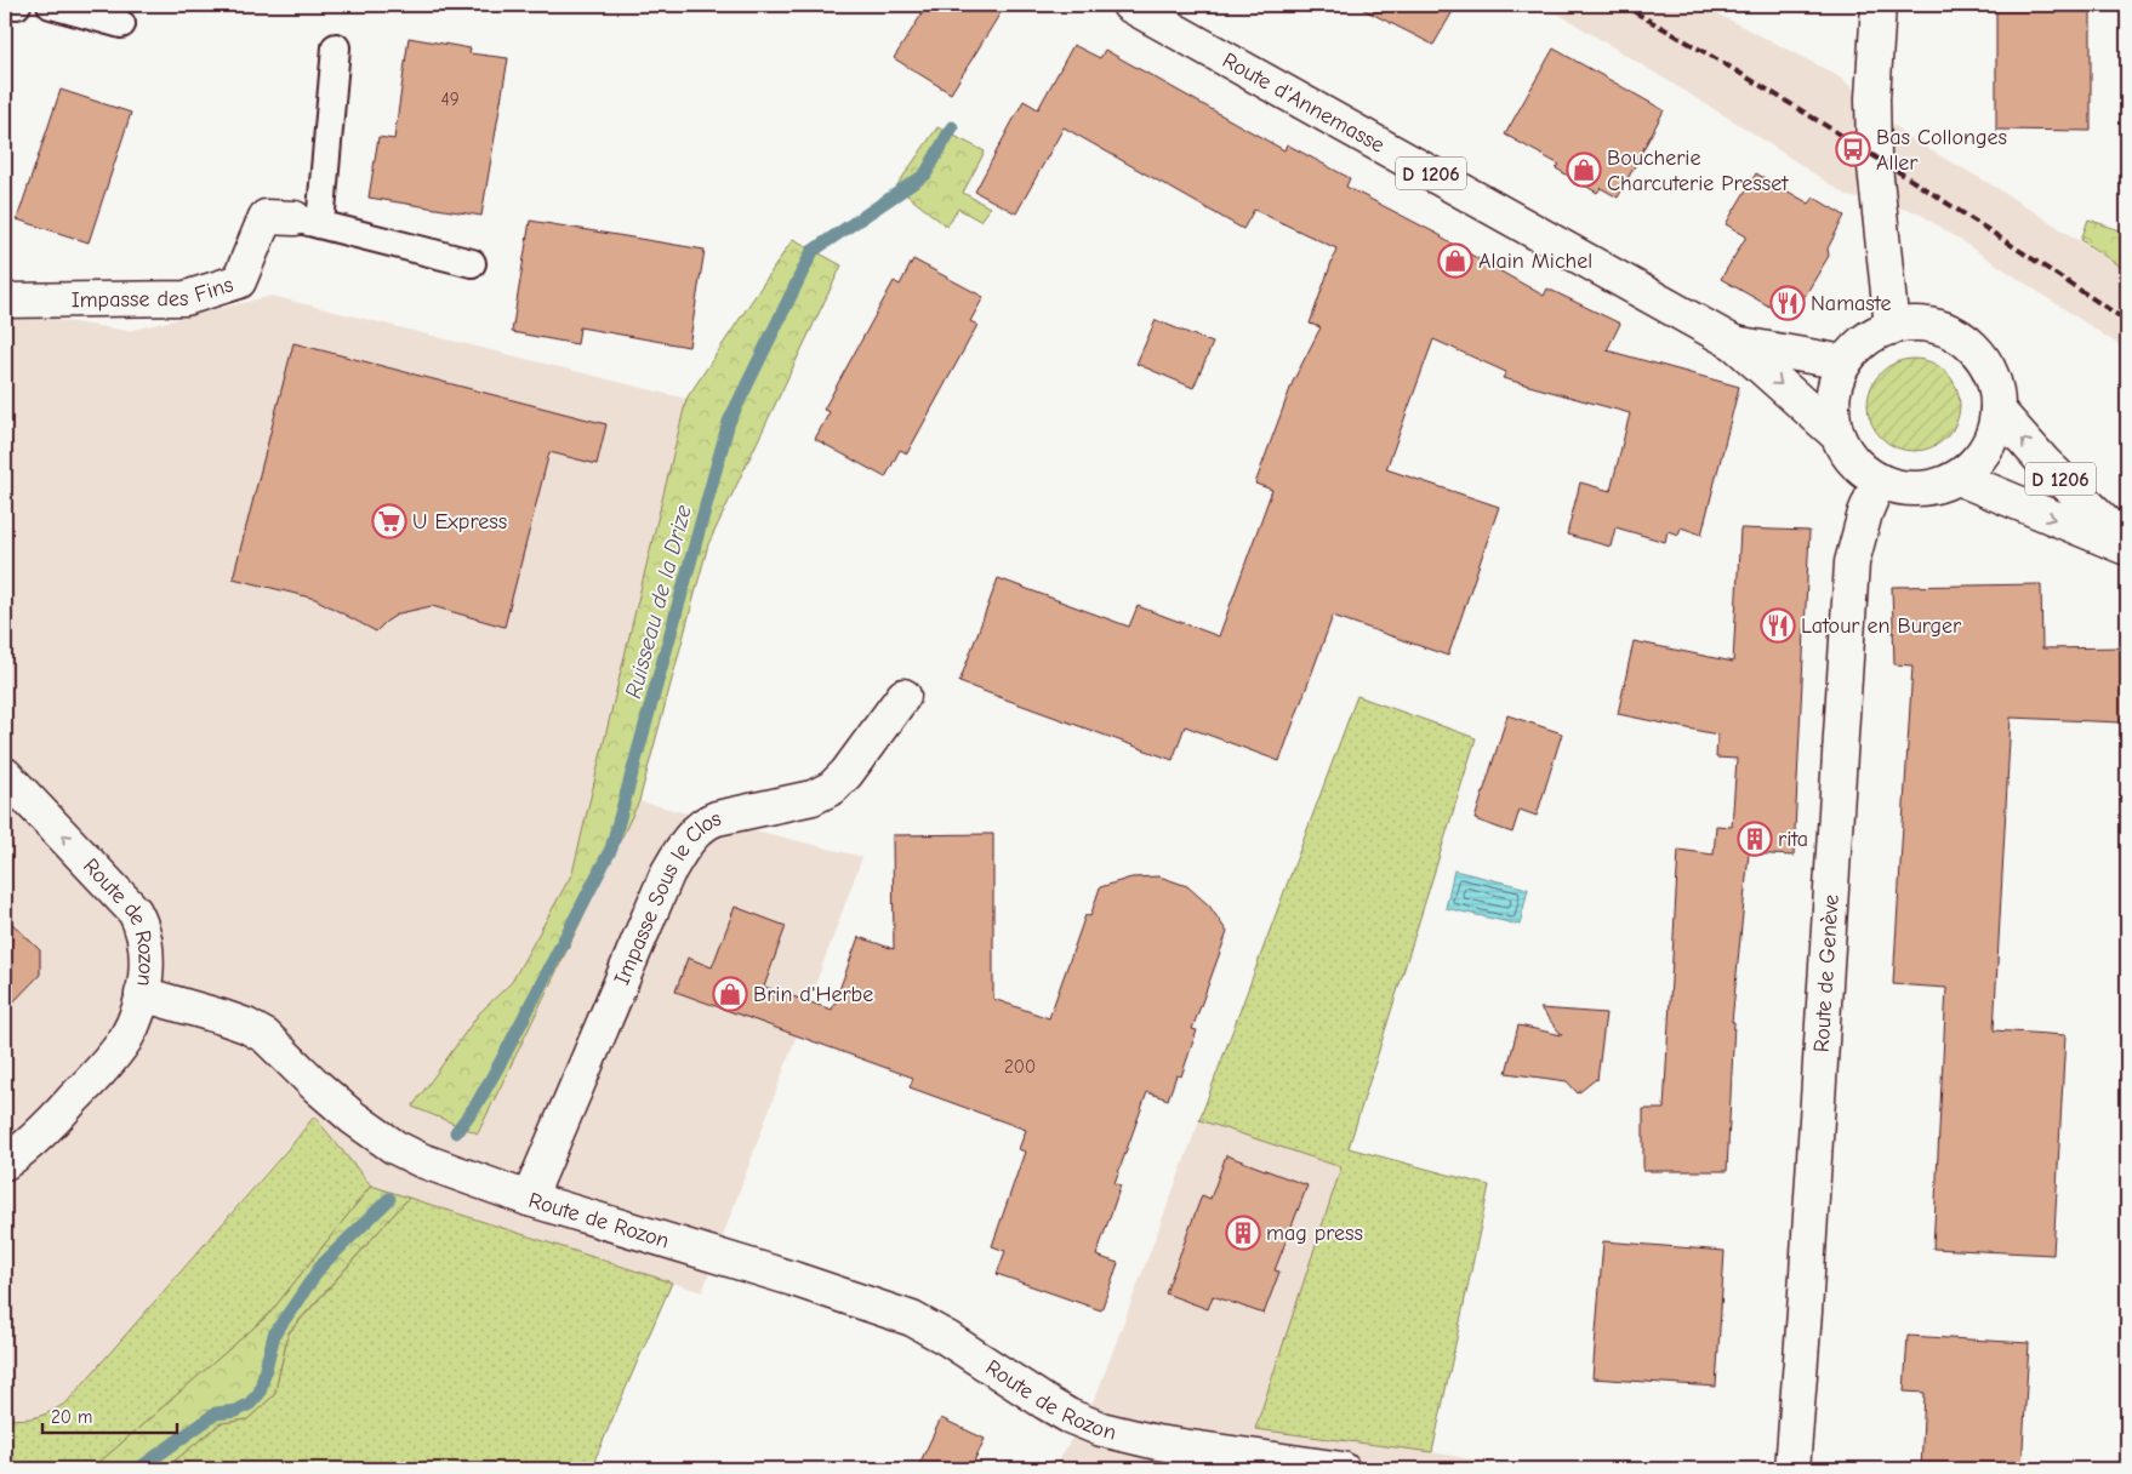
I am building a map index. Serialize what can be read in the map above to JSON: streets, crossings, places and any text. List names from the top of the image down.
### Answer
{
  "streets": {
    "street": [
      "Route d'Annemasse",
      "D 1206",
      "Impasse des Fins",
      "Impasse Sous le Clos",
      "Route de Rozon",
      "Route de Genève"
    ]
  },
  "crossings": [
    ["Route d'Annemasse", "D 1206"],
    ["Route d'Annemasse", "Route de Genève"],
    ["D 1206", "Route de Genève"],
    ["Impasse Sous le Clos", "Route de Rozon"]
  ],
  "water": ["Ruisseau de la Drize"],
  "places": {
    "bus stop": ["Bas Collonges Aller"],
    "shop": ["Boucherie Charcuterie Presset", "Alain Michel", "Brin d'Herbe"],
    "restaurant": ["Namaste", "Latour en Burger"],
    "supermarket": ["U Express"],
    "building": ["rita", "mag press"]
  },
  "house_numbers": ["49", "200"],
  "scale_bar": "20 m"
}
